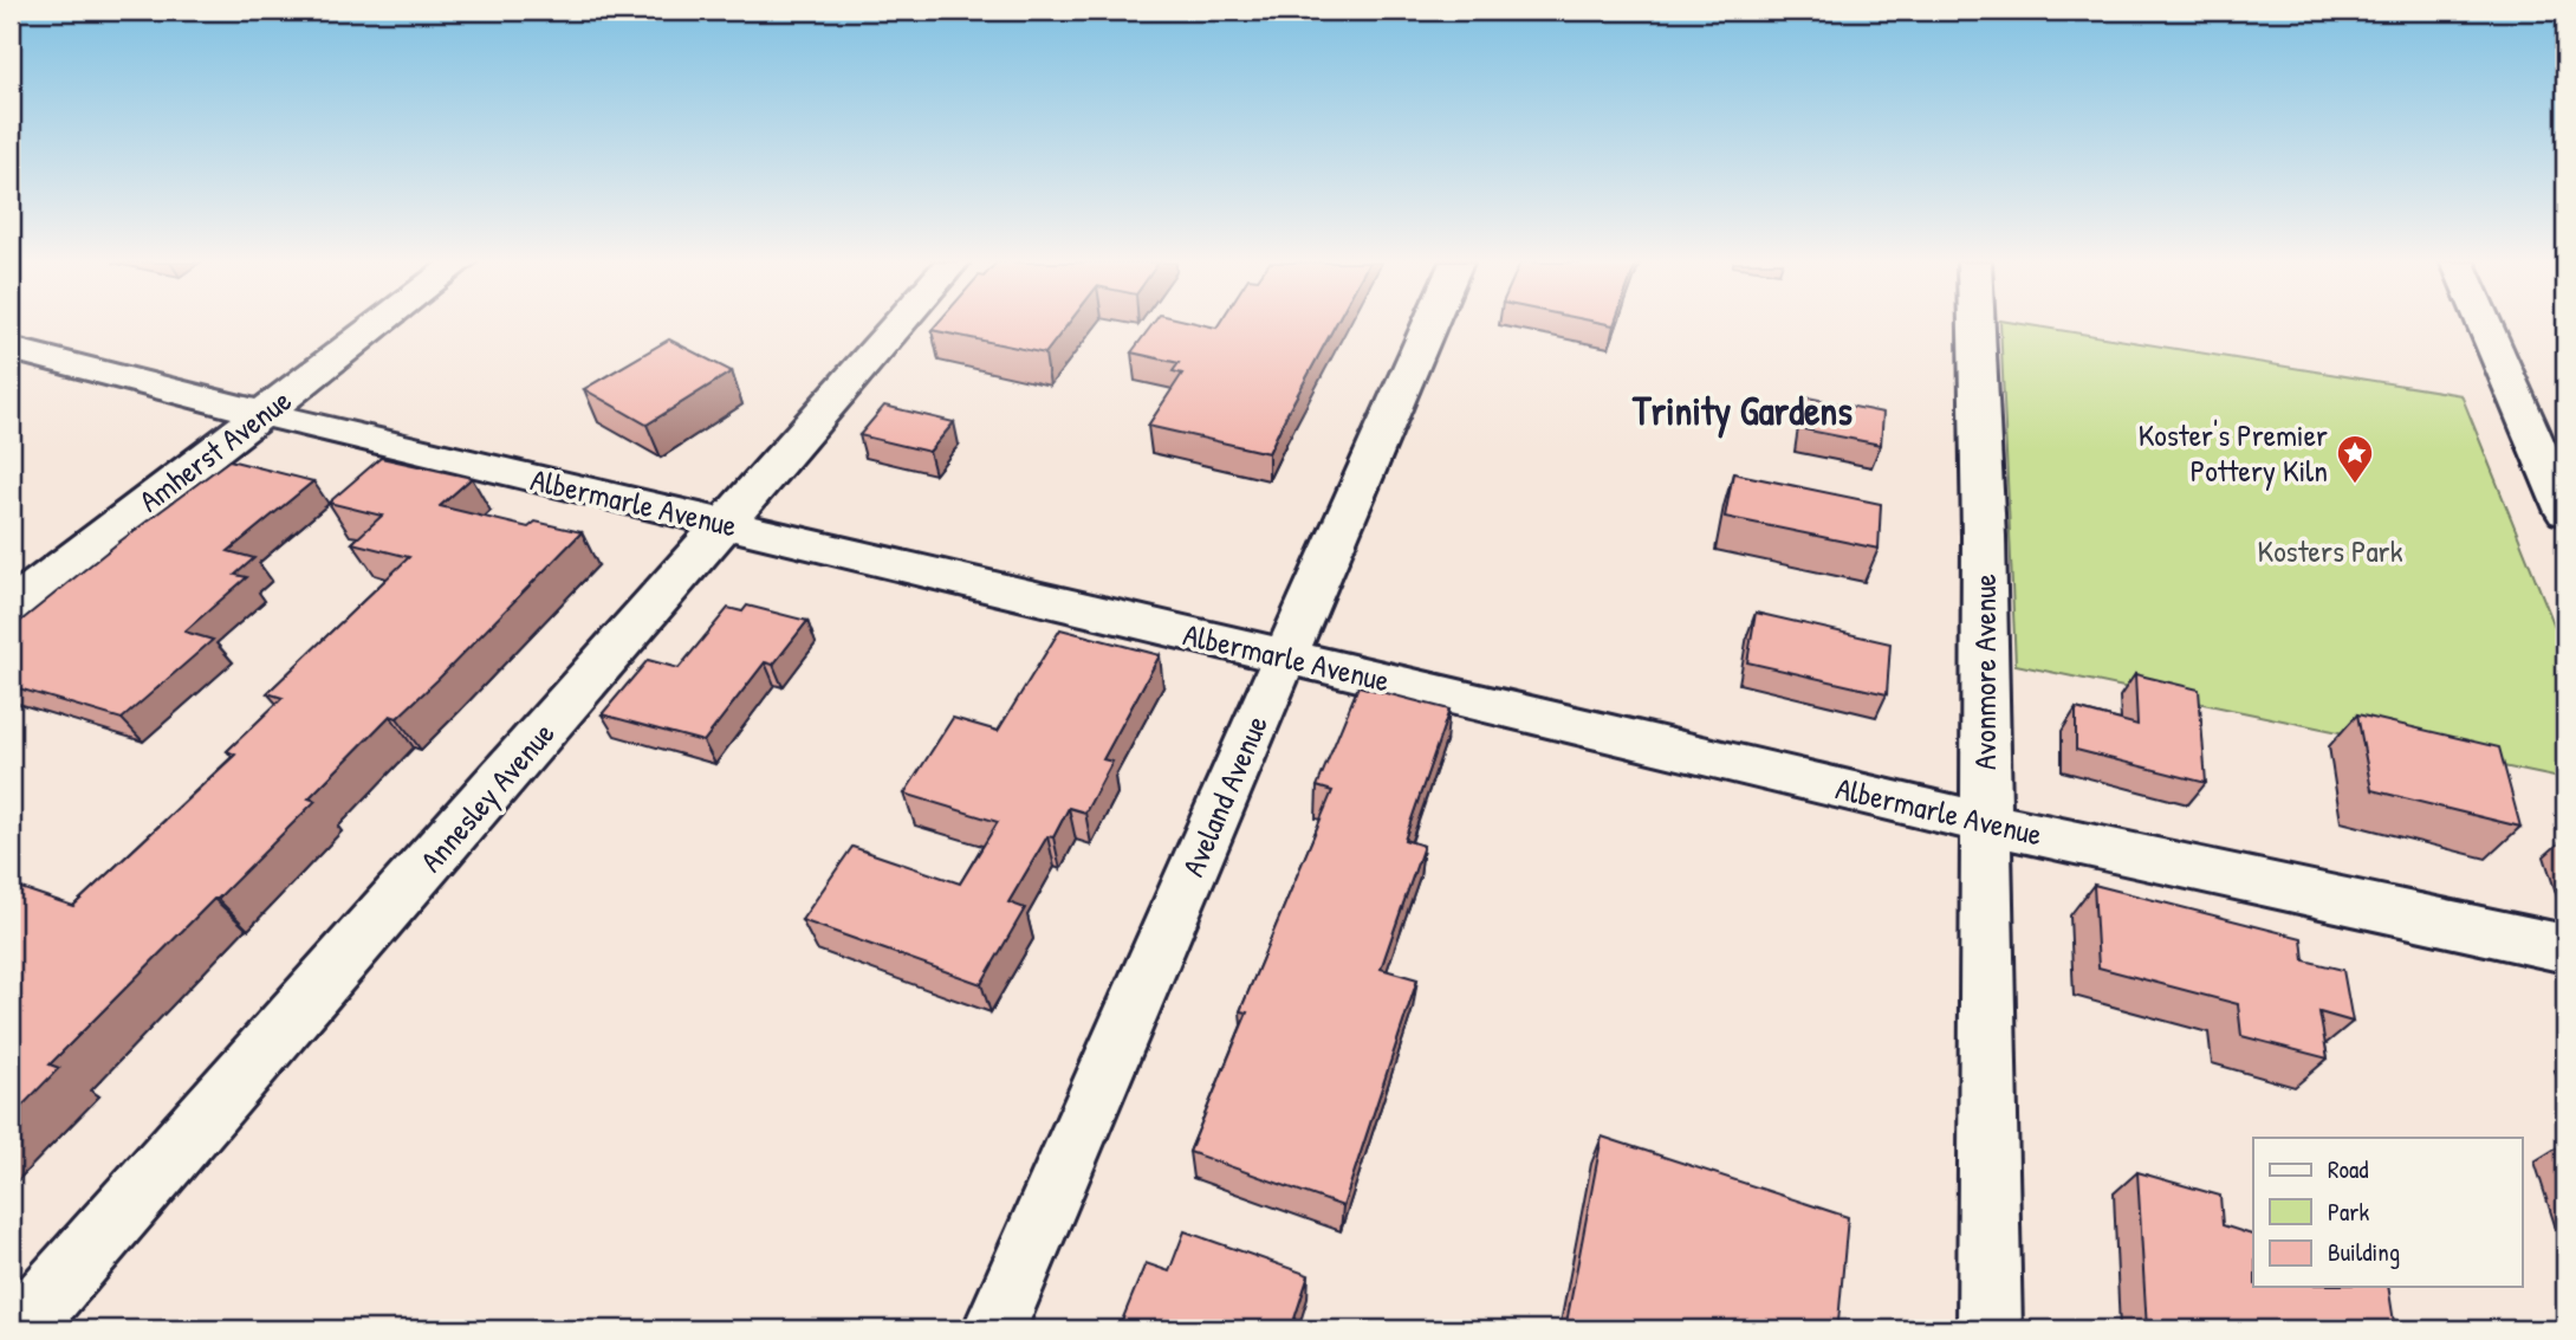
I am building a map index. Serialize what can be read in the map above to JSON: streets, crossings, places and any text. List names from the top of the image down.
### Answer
{
  "streets": {
    "street": [
      "Amherst Avenue",
      "Albermarle Avenue",
      "Avonmore Avenue",
      "Aveland Avenue",
      "Annesley Avenue"
    ]
  },
  "crossings": [
    ["Amherst Avenue", "Albermarle Avenue"],
    ["Albermarle Avenue", "Avonmore Avenue"],
    ["Albermarle Avenue", "Aveland Avenue"],
    ["Albermarle Avenue", "Annesley Avenue"]
  ],
  "districts": ["Trinity Gardens"],
  "parks": ["Kosters Park"],
  "places": {
    "place": ["Koster's Premier Pottery Kiln"]
  },
  "legend": ["Road", "Park", "Building"]
}
